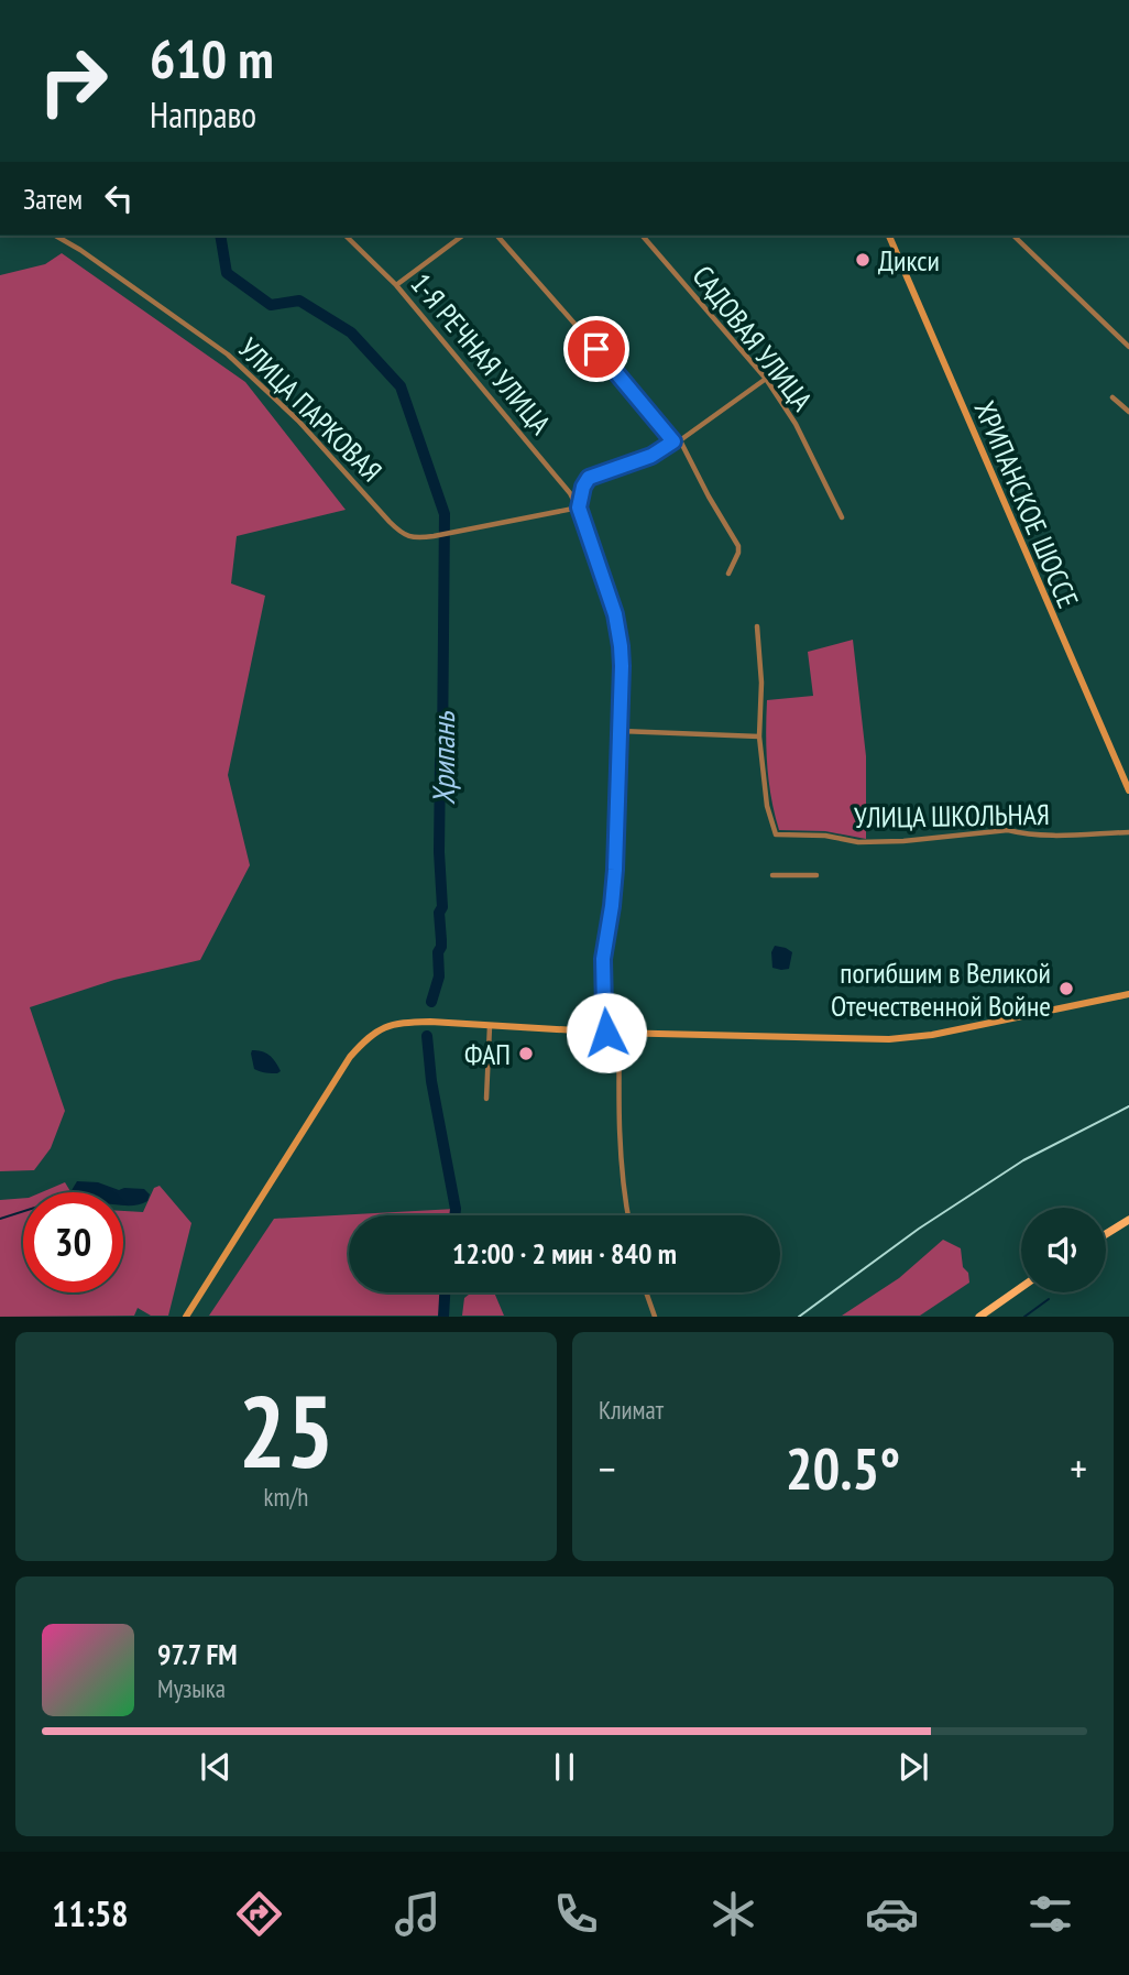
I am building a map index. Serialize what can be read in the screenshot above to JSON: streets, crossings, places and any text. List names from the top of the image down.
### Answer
{
  "streets": {
    "main road": ["ХРИПАНСКОЕ ШОССЕ"],
    "street": [
      "САДОВАЯ УЛИЦА",
      "1-Я РЕЧНАЯ УЛИЦА",
      "УЛИЦА ПАРКОВАЯ",
      "УЛИЦА ШКОЛЬНАЯ"
    ]
  },
  "crossings": [
    ["1-Я РЕЧНАЯ УЛИЦА", "УЛИЦА ПАРКОВАЯ"]
  ],
  "water": ["Хрипань"],
  "places": ["Дикси", "погибшим в Великой Отечественной Войне", "ФАП"],
  "page": {
    "turn": ["610 m", "Направо"],
    "then": "Затем",
    "limit": "30",
    "trip": "12:00 · 2 мин · 840 m",
    "tile": [
      ["25", "km/h"],
      "Климат"
    ],
    "heat": ["−", "20.5°", "+"],
    "song": ["97.7 FM", "Музыка"],
    "tabs": "11:58"
  }
}
